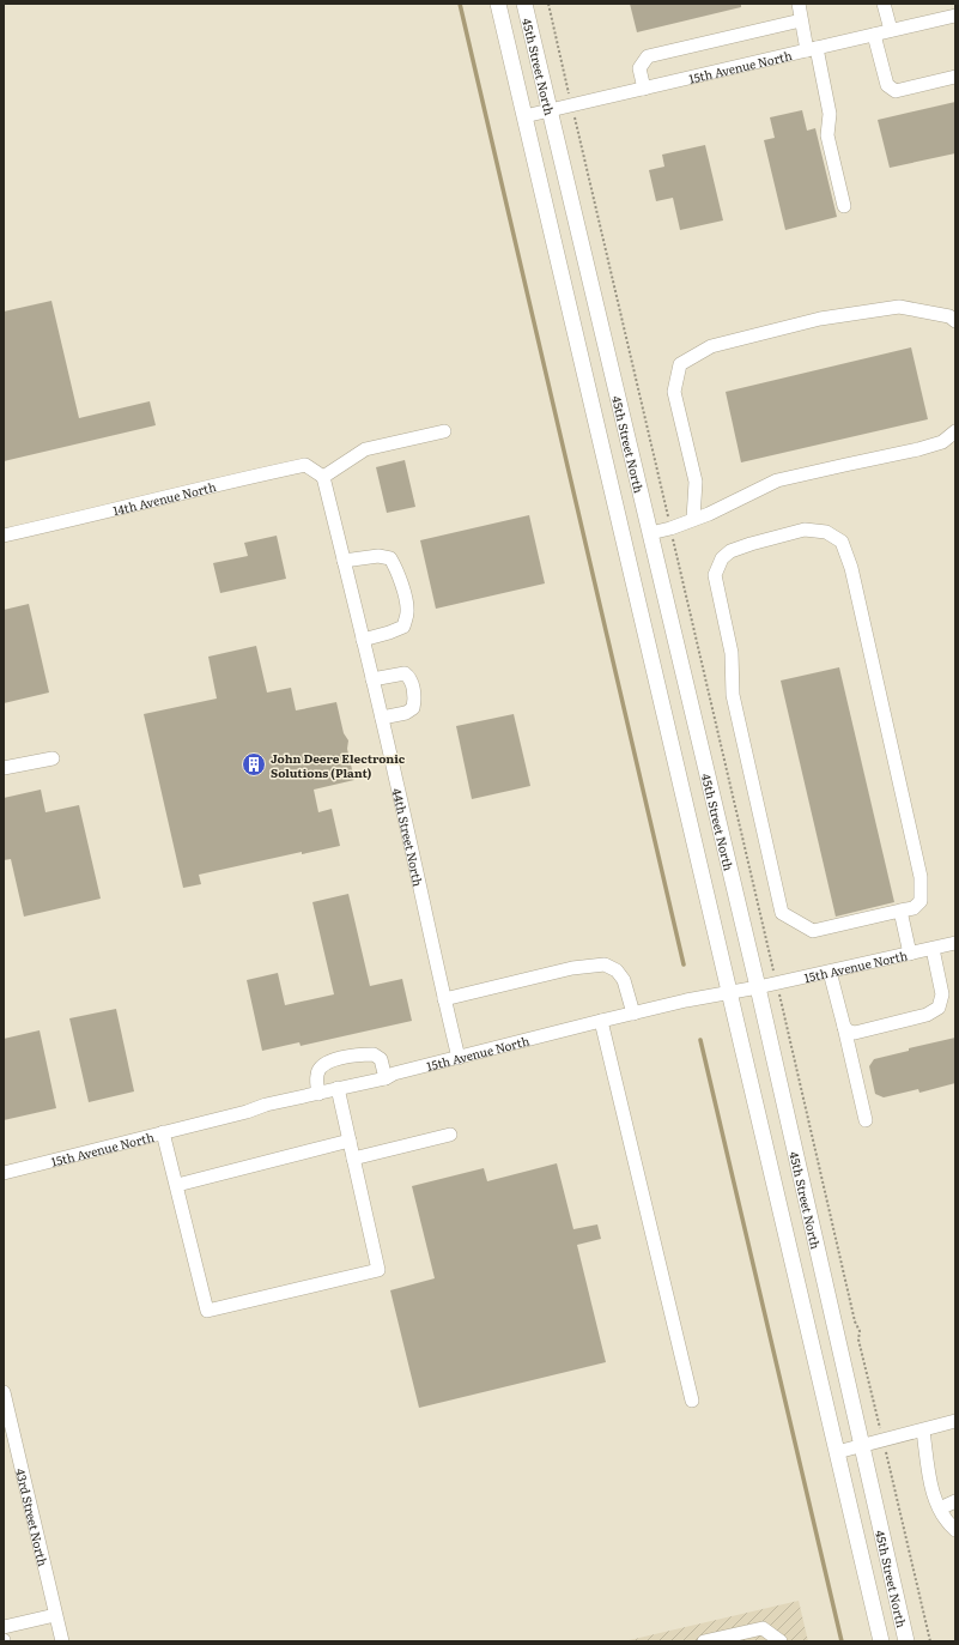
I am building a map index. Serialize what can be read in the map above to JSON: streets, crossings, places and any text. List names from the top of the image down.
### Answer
{
  "streets": {
    "main road": ["45th Street North"],
    "street": [
      "15th Avenue North",
      "14th Avenue North",
      "44th Street North",
      "43rd Street North"
    ]
  },
  "crossings": [
    ["45th Street North", "15th Avenue North"],
    ["15th Avenue North", "44th Street North"],
    ["14th Avenue North", "44th Street North"]
  ],
  "places": {
    "building": ["John Deere Electronic Solutions (Plant)"]
  }
}
